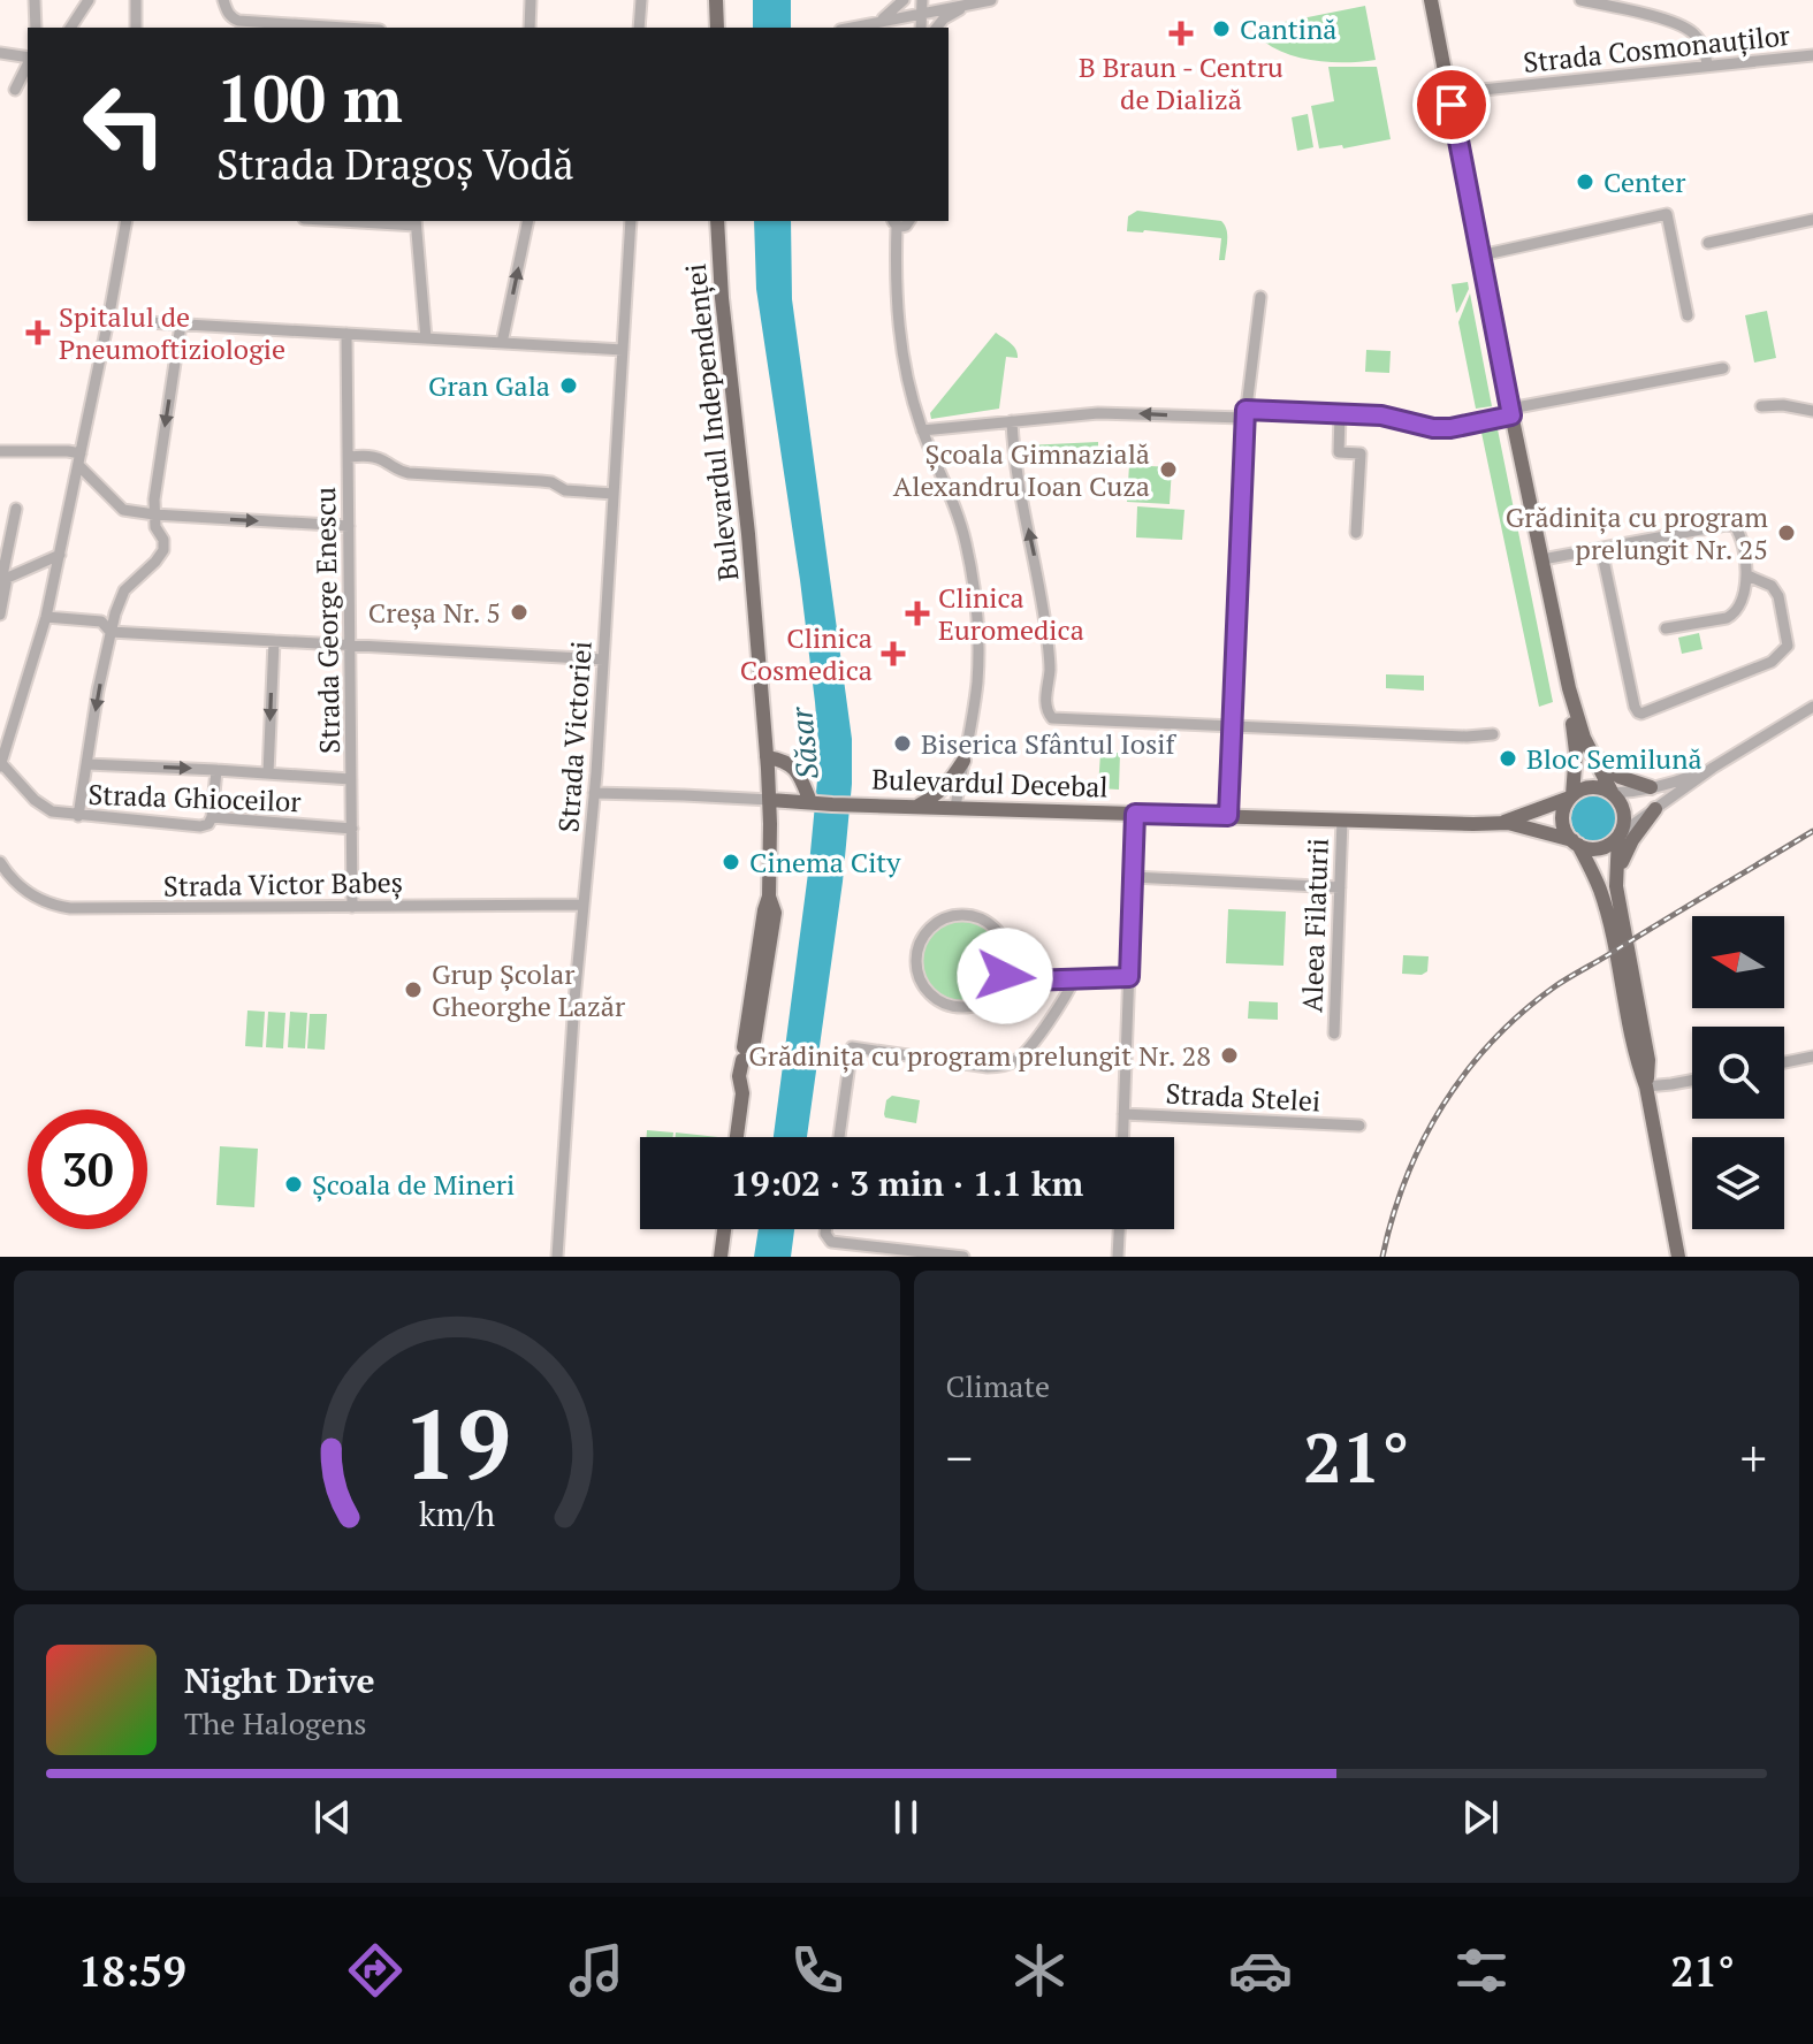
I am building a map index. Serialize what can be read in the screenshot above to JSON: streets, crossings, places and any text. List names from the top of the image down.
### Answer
{
  "streets": {
    "main road": ["Bulevardul Independenței", "Bulevardul Decebal"],
    "street": [
      "Strada Cosmonauților",
      "Strada George Enescu",
      "Strada Victoriei",
      "Strada Ghioceilor",
      "Strada Victor Babeș",
      "Aleea Filaturii",
      "Strada Stelei"
    ]
  },
  "crossings": [
    ["Bulevardul Independenței", "Bulevardul Decebal"],
    ["Strada George Enescu", "Strada Ghioceilor"],
    ["Strada George Enescu", "Strada Victor Babeș"],
    ["Strada Victoriei", "Bulevardul Decebal"],
    ["Strada Victoriei", "Strada Victor Babeș"],
    ["Bulevardul Decebal", "Aleea Filaturii"]
  ],
  "water": ["Săsar"],
  "places": {
    "other": [
      "Cantină",
      "Center",
      "Gran Gala",
      "Școala Gimnazială Alexandru Ioan Cuza",
      "Grădinița cu program prelungit Nr. 25",
      "Creșa Nr. 5",
      "Biserica Sfântul Iosif",
      "Bloc Semilună",
      "Cinema City",
      "Grup Școlar Gheorghe Lazăr",
      "Grădinița cu program prelungit Nr. 28",
      "Școala de Mineri"
    ],
    "health": [
      "B Braun - Centru de Dializă",
      "Spitalul de Pneumoftiziologie",
      "Clinica Euromedica",
      "Clinica Cosmedica"
    ]
  },
  "north": "left",
  "page": {
    "turn": ["100 m", "Strada Dragoș Vodă"],
    "limit": "30",
    "trip": "19:02 · 3 min · 1.1 km",
    "tile": "Climate",
    "heat": ["−", "21°", "+"],
    "song": ["Night Drive", "The Halogens"],
    "tabs": ["18:59", "21°"],
    "gauge": ["19", "km/h"]
  }
}
